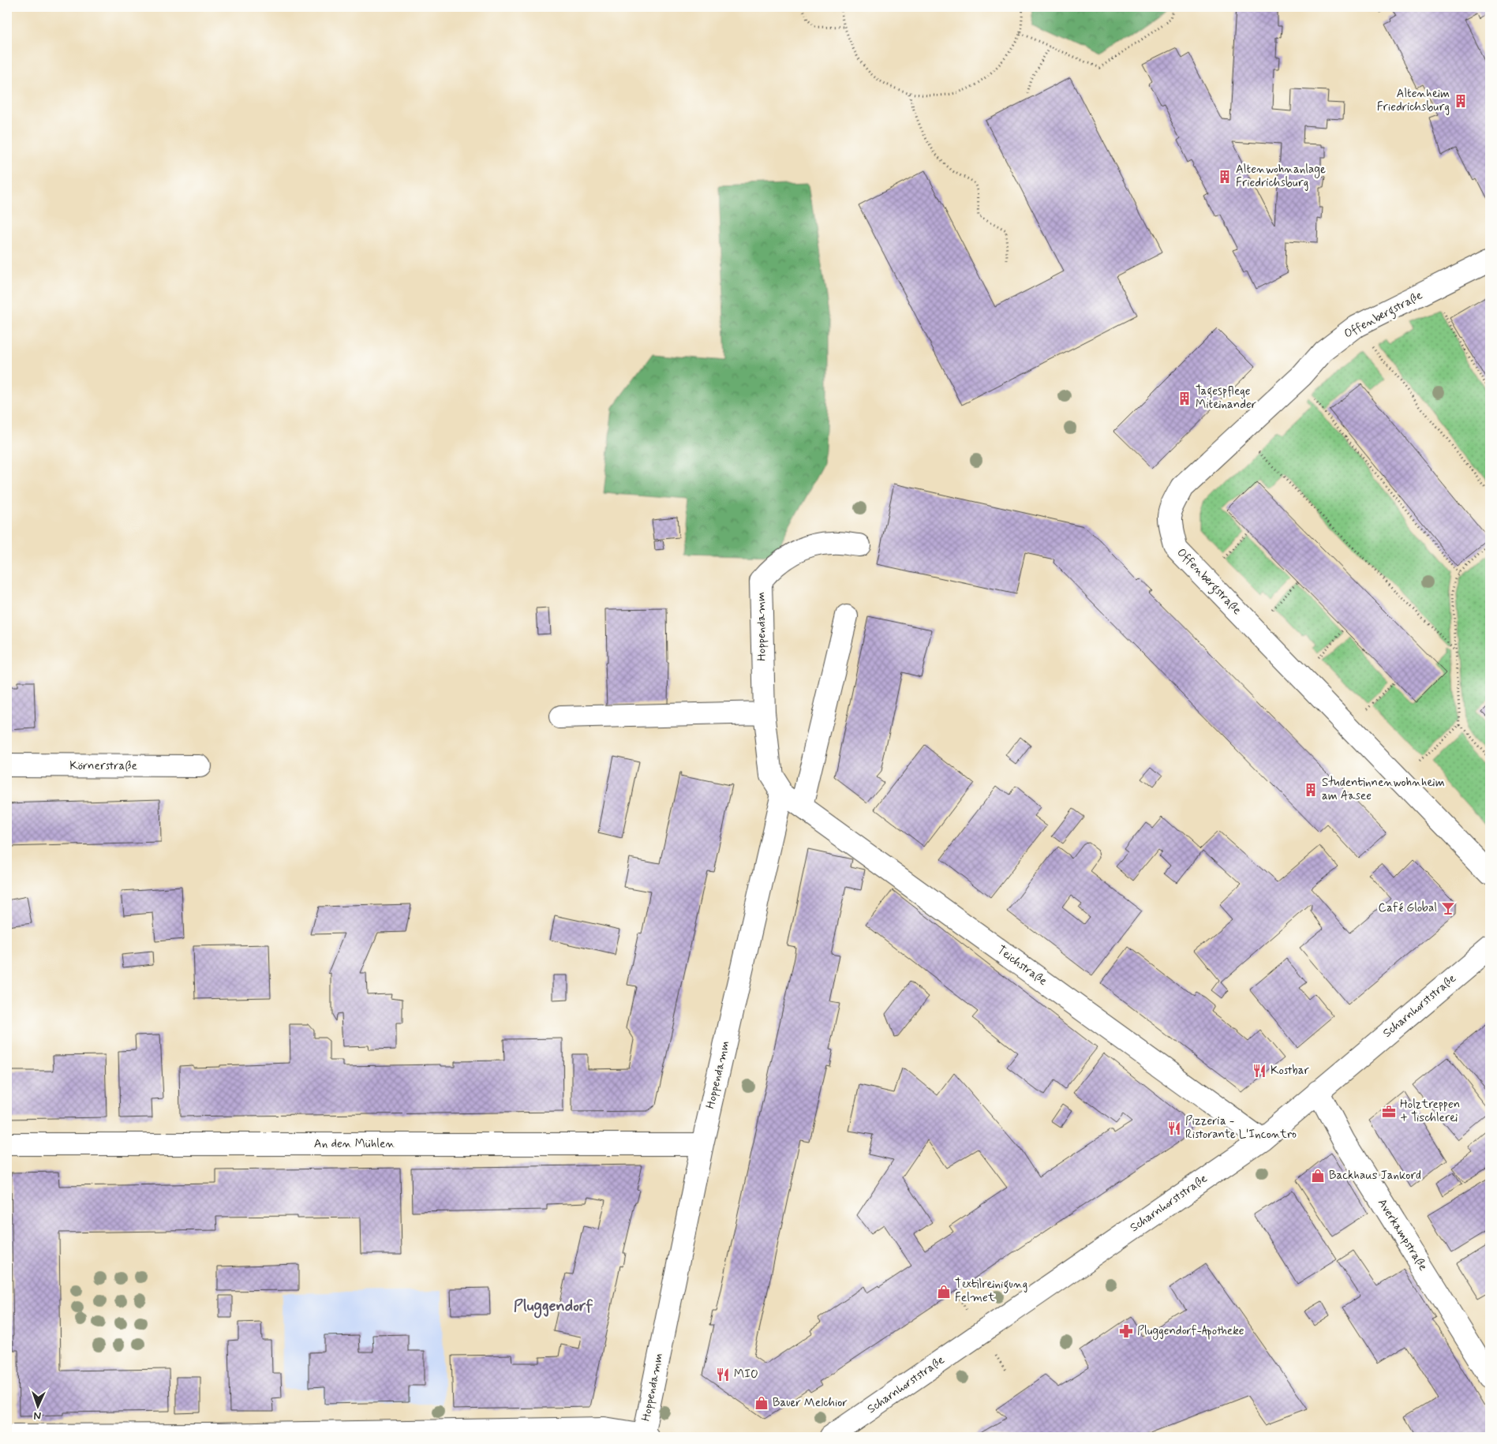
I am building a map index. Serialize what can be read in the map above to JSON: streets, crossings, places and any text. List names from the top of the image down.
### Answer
{
  "streets": {
    "street": [
      "Offenbergstraße",
      "Hoppendamm",
      "Körnerstraße",
      "Teichstraße",
      "Scharnhorststraße",
      "An den Mühlen",
      "Averkampstraße"
    ]
  },
  "crossings": [
    ["Hoppendamm", "Teichstraße"],
    ["Hoppendamm", "An den Mühlen"],
    ["Teichstraße", "Scharnhorststraße"],
    ["Scharnhorststraße", "Averkampstraße"]
  ],
  "districts": ["Pluggendorf"],
  "places": {
    "building": [
      "Altenheim Friedrichsburg",
      "Altenwohnanlage Friedrichsburg",
      "Tagespflege Miteinander",
      "Studentinnenwohnheim am Aasee"
    ],
    "bar": ["Café Global"],
    "restaurant": ["Kostbar", "Pizzeria - Ristorante L'Incontro", "MIO"],
    "office": ["Holztreppen + Tischlerei"],
    "shop": ["Backhaus Jankord", "Textilreinigung Felmet", "Bauer Melchior"],
    "pharmacy": ["Pluggendorf-Apotheke"]
  },
  "north": "bottom"
}
